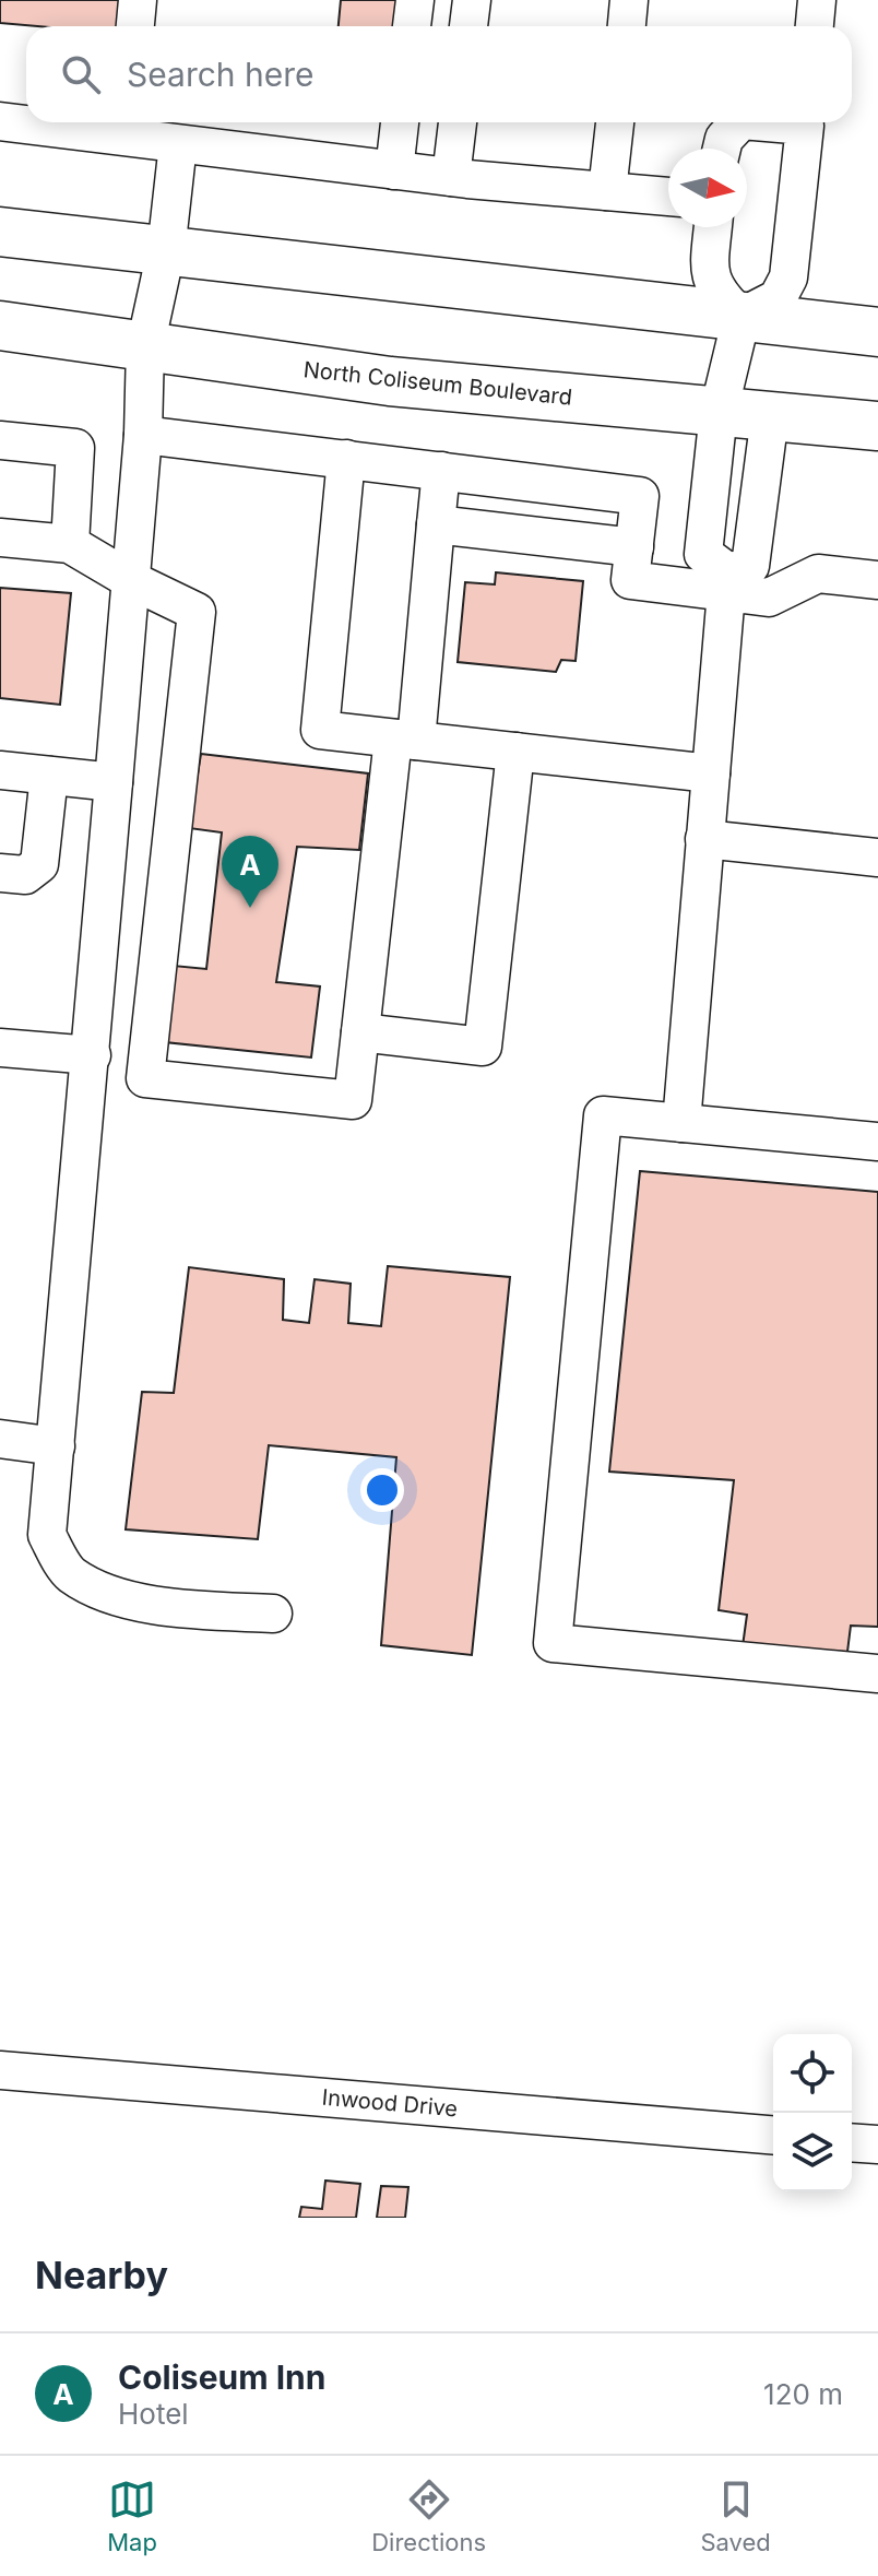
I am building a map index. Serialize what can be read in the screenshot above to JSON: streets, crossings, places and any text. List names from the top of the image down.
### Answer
{
  "streets": {
    "highway": ["North Coliseum Boulevard"],
    "street": ["Inwood Drive"]
  },
  "north": "right",
  "page": {
    "search": "Search here",
    "pins": "A",
    "heading": "Nearby",
    "list": [
      {
        "mark": "A",
        "name": "Coliseum Inn",
        "note": "Hotel",
        "value": "120 m"
      }
    ],
    "nav": ["Map", "Directions", "Saved"]
  }
}
